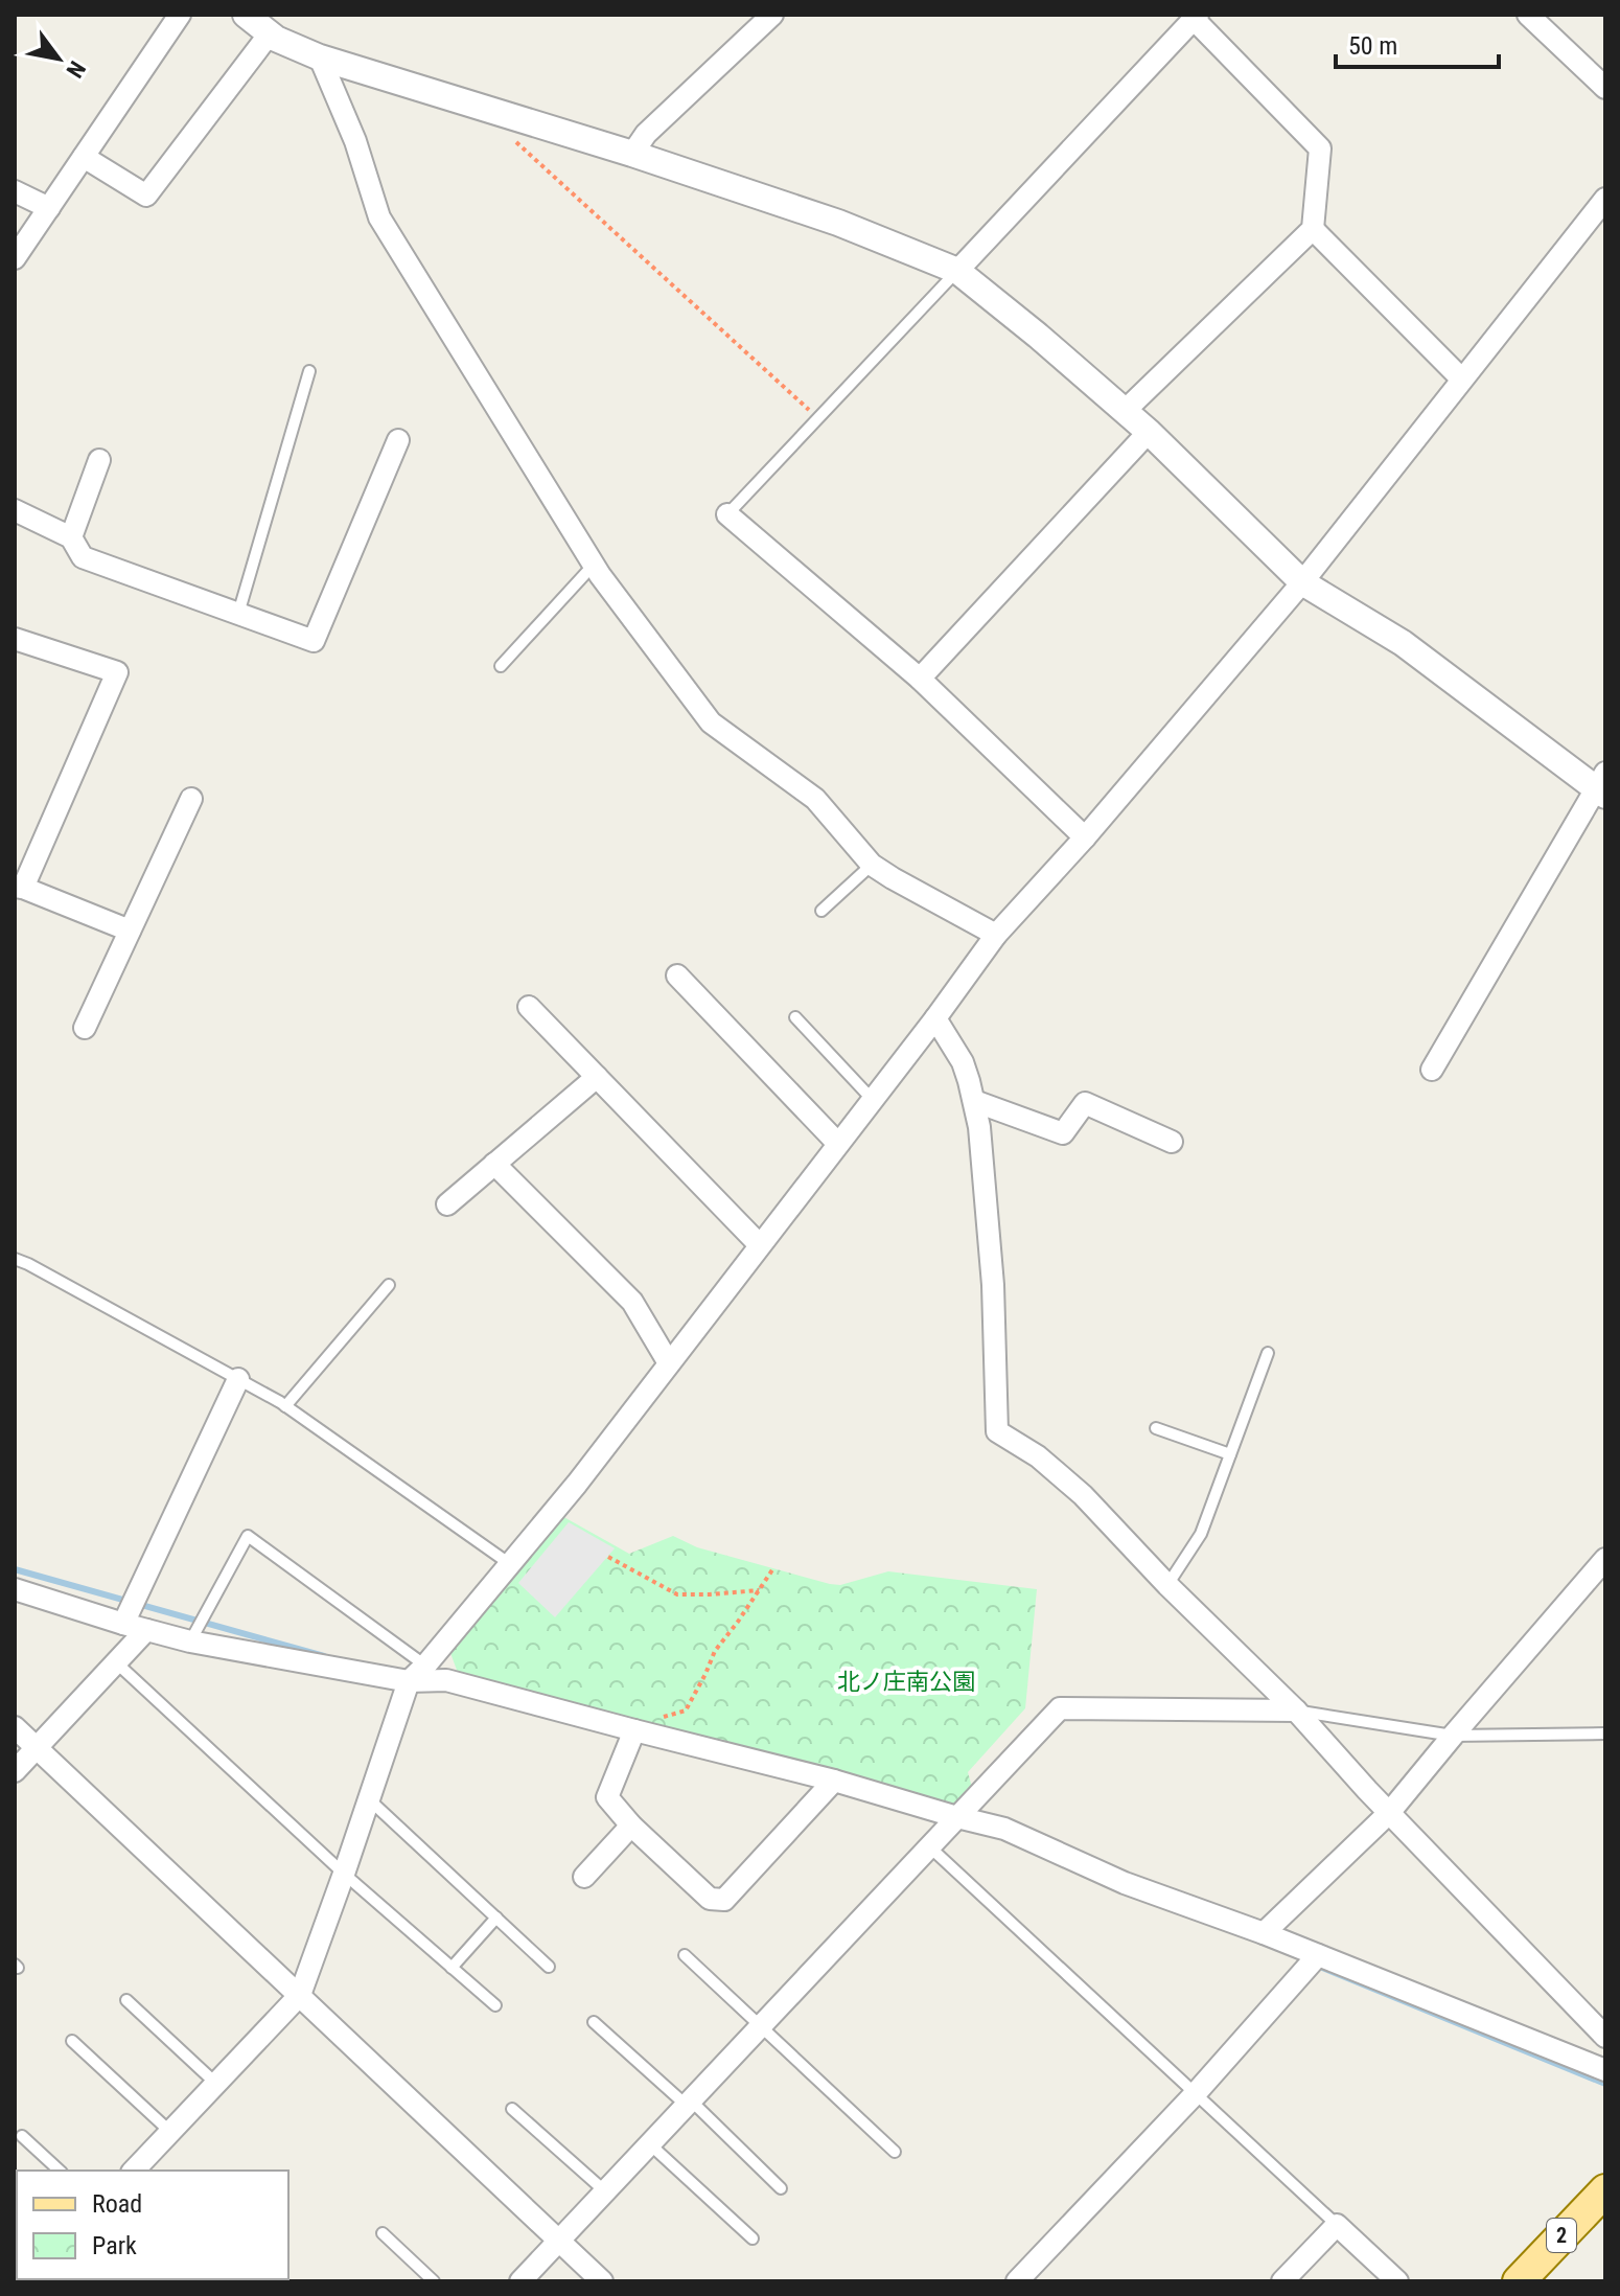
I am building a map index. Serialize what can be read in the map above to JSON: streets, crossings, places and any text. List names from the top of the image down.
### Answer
{
  "streets": {
    "main road": ["2"]
  },
  "parks": ["北ノ庄南公園"],
  "legend": ["Road", "Park"],
  "scale_bar": "50 m",
  "north": "bottom right"
}
